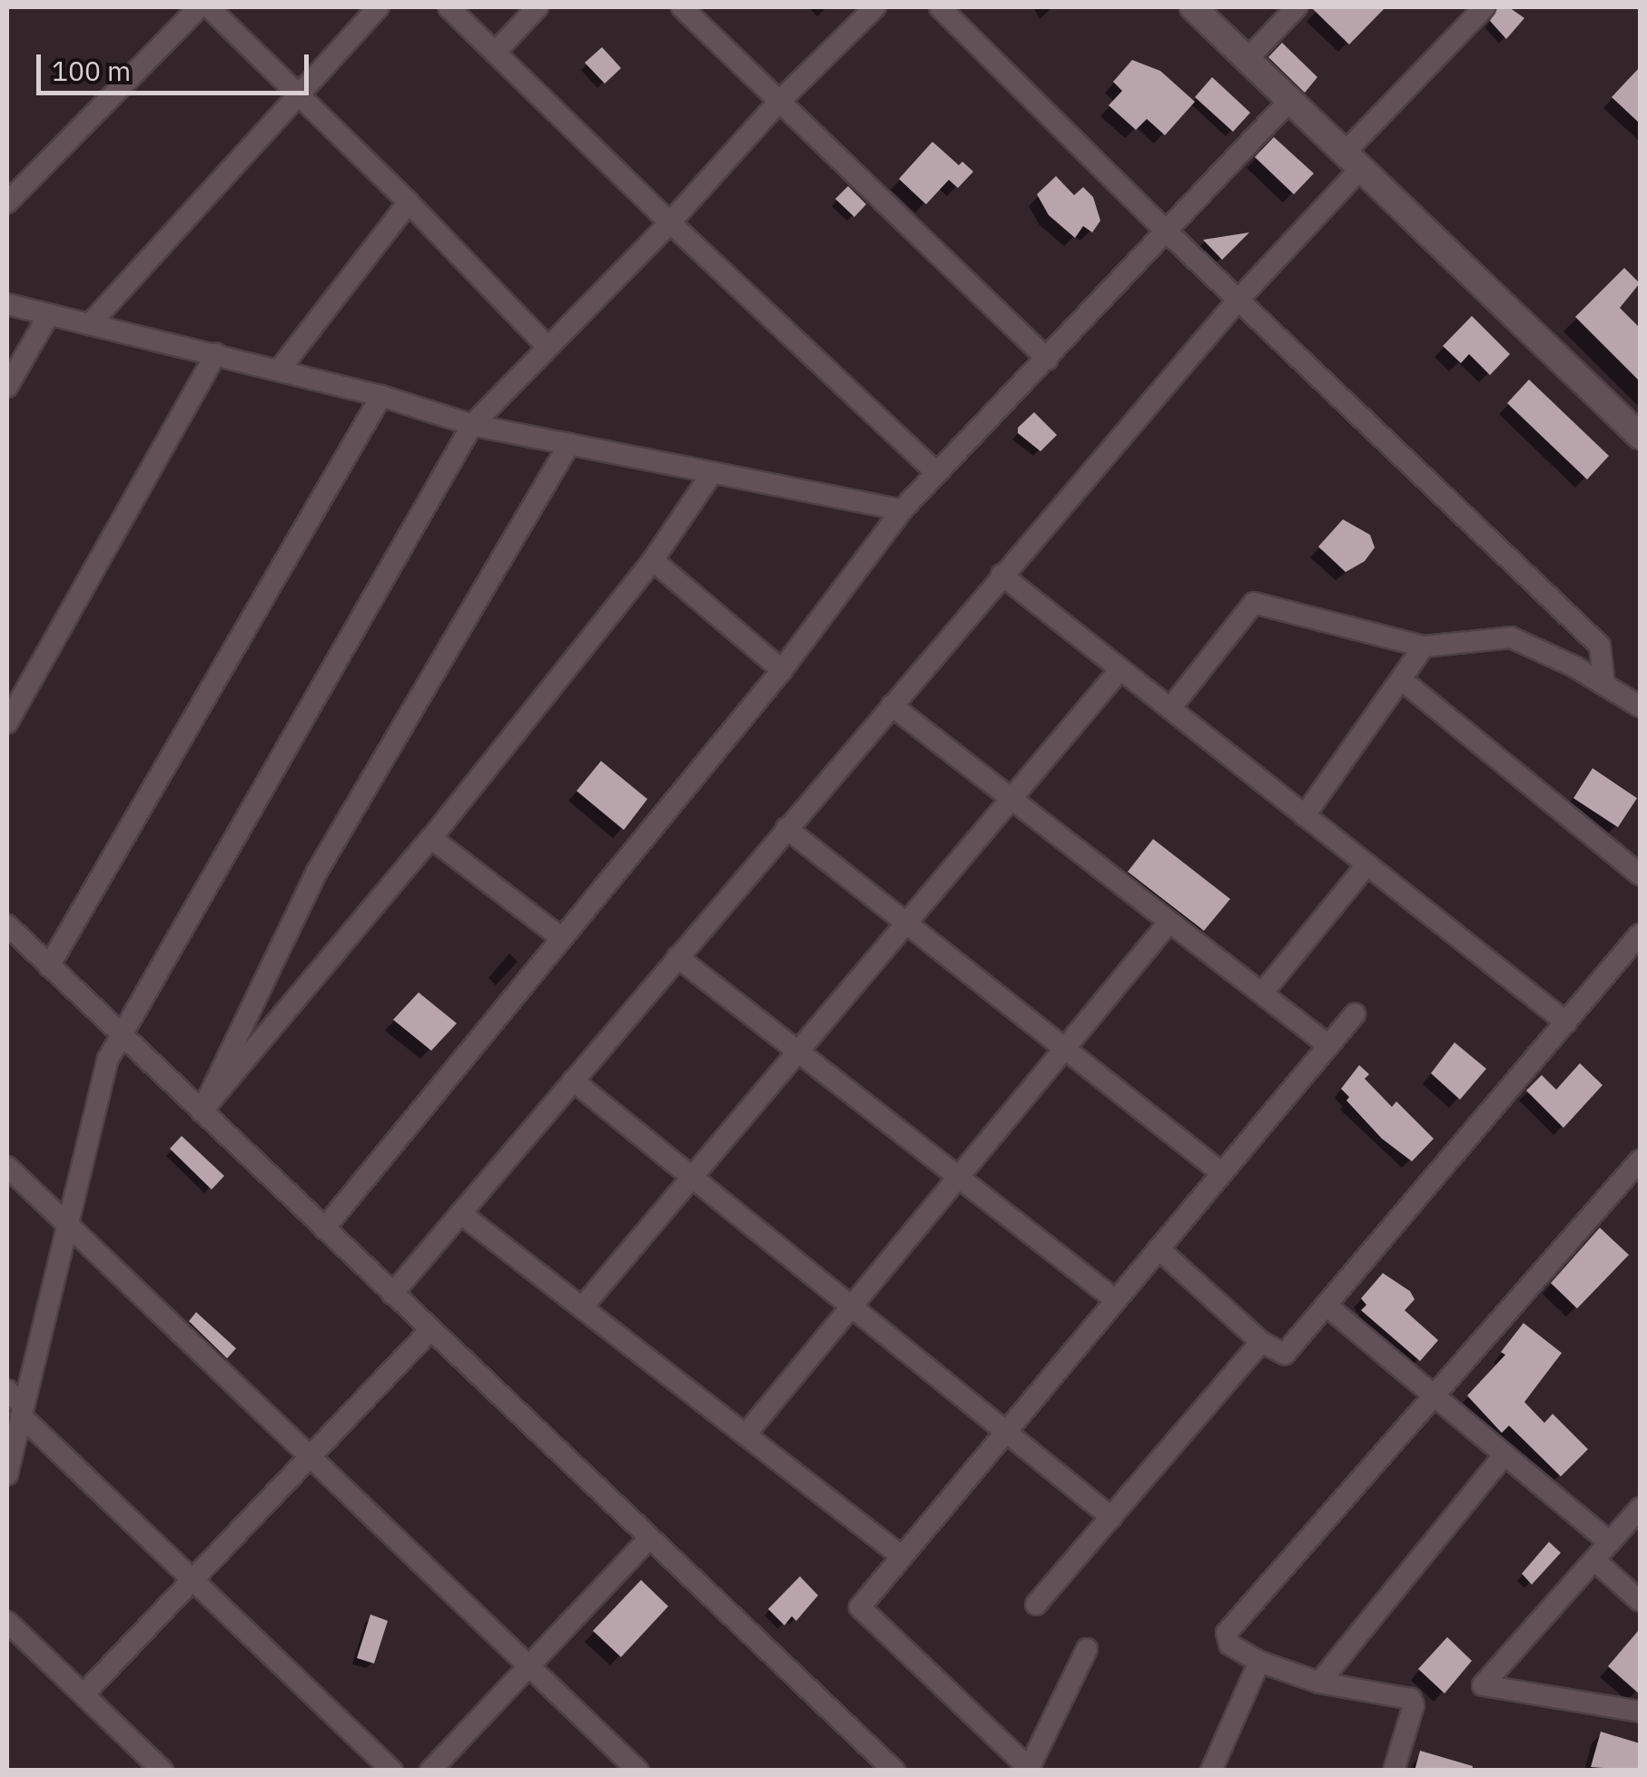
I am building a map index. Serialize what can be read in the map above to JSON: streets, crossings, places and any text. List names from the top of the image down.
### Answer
{
  "scale_bar": "100 m"
}
